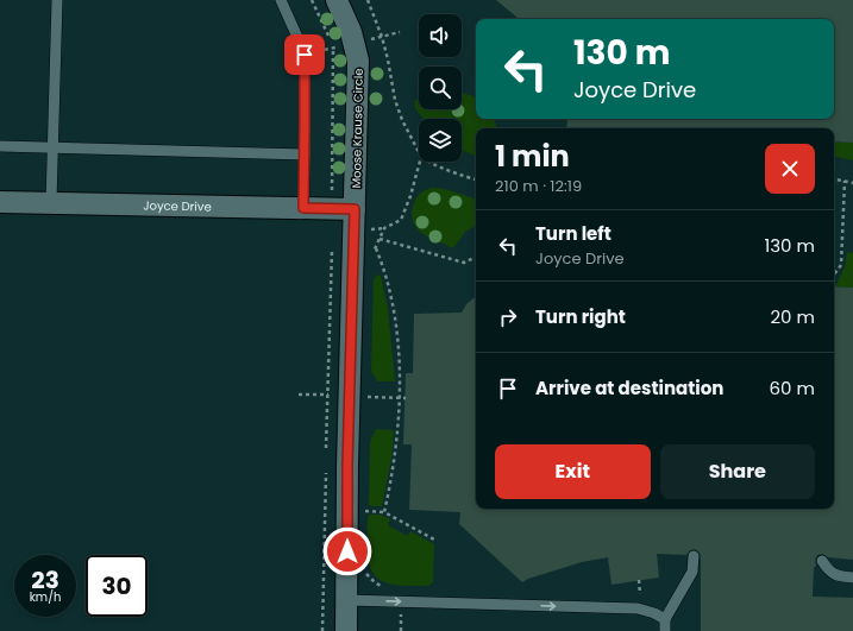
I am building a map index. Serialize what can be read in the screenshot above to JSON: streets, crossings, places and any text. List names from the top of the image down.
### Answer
{
  "streets": {
    "street": ["Moose Krause Circle", "Joyce Drive"]
  },
  "crossings": [
    ["Moose Krause Circle", "Joyce Drive"]
  ],
  "page": {
    "turn": ["130 m", "Joyce Drive"],
    "heading": ["1 min", "210 m · 12:19"],
    "list": [
      {
        "name": "Turn left",
        "note": "Joyce Drive",
        "value": "130 m"
      },
      {
        "name": "Turn right",
        "value": "20 m"
      },
      {
        "name": "Arrive at destination",
        "value": "60 m"
      }
    ],
    "buttons": ["Exit", "Share"],
    "speed": "23 km/h",
    "limit": "30"
  }
}
